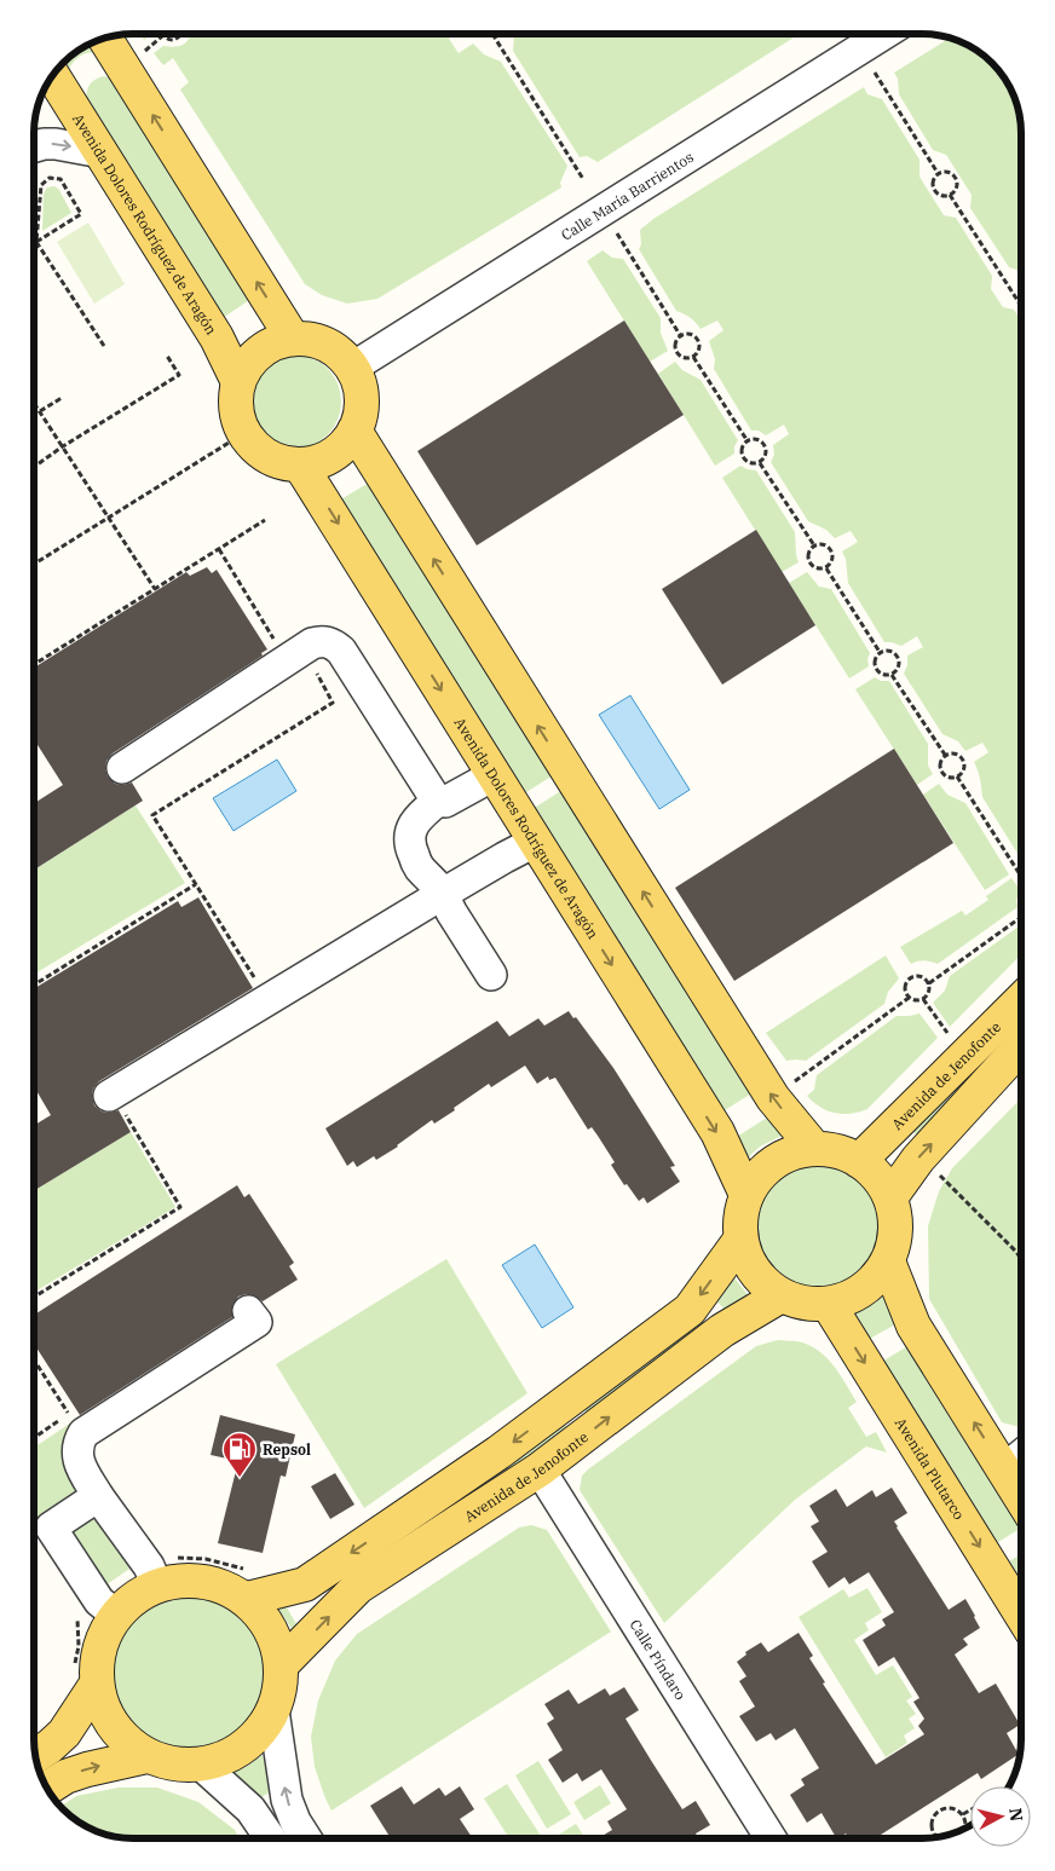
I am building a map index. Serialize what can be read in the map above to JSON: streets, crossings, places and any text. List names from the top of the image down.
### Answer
{
  "streets": {
    "main road": ["Avenida Dolores Rodríguez de Aragón", "Avenida de Jenofonte", "Avenida Plutarco"],
    "street": ["Calle María Barrientos", "Calle Píndaro"]
  },
  "crossings": [
    ["Calle María Barrientos", "Avenida Dolores Rodríguez de Aragón"],
    ["Avenida Dolores Rodríguez de Aragón", "Avenida de Jenofonte"],
    ["Avenida Dolores Rodríguez de Aragón", "Avenida Plutarco"],
    ["Avenida de Jenofonte", "Avenida Plutarco"],
    ["Avenida de Jenofonte", "Calle Píndaro"]
  ],
  "places": {
    "fuel station": ["Repsol"]
  },
  "north": "right"
}
